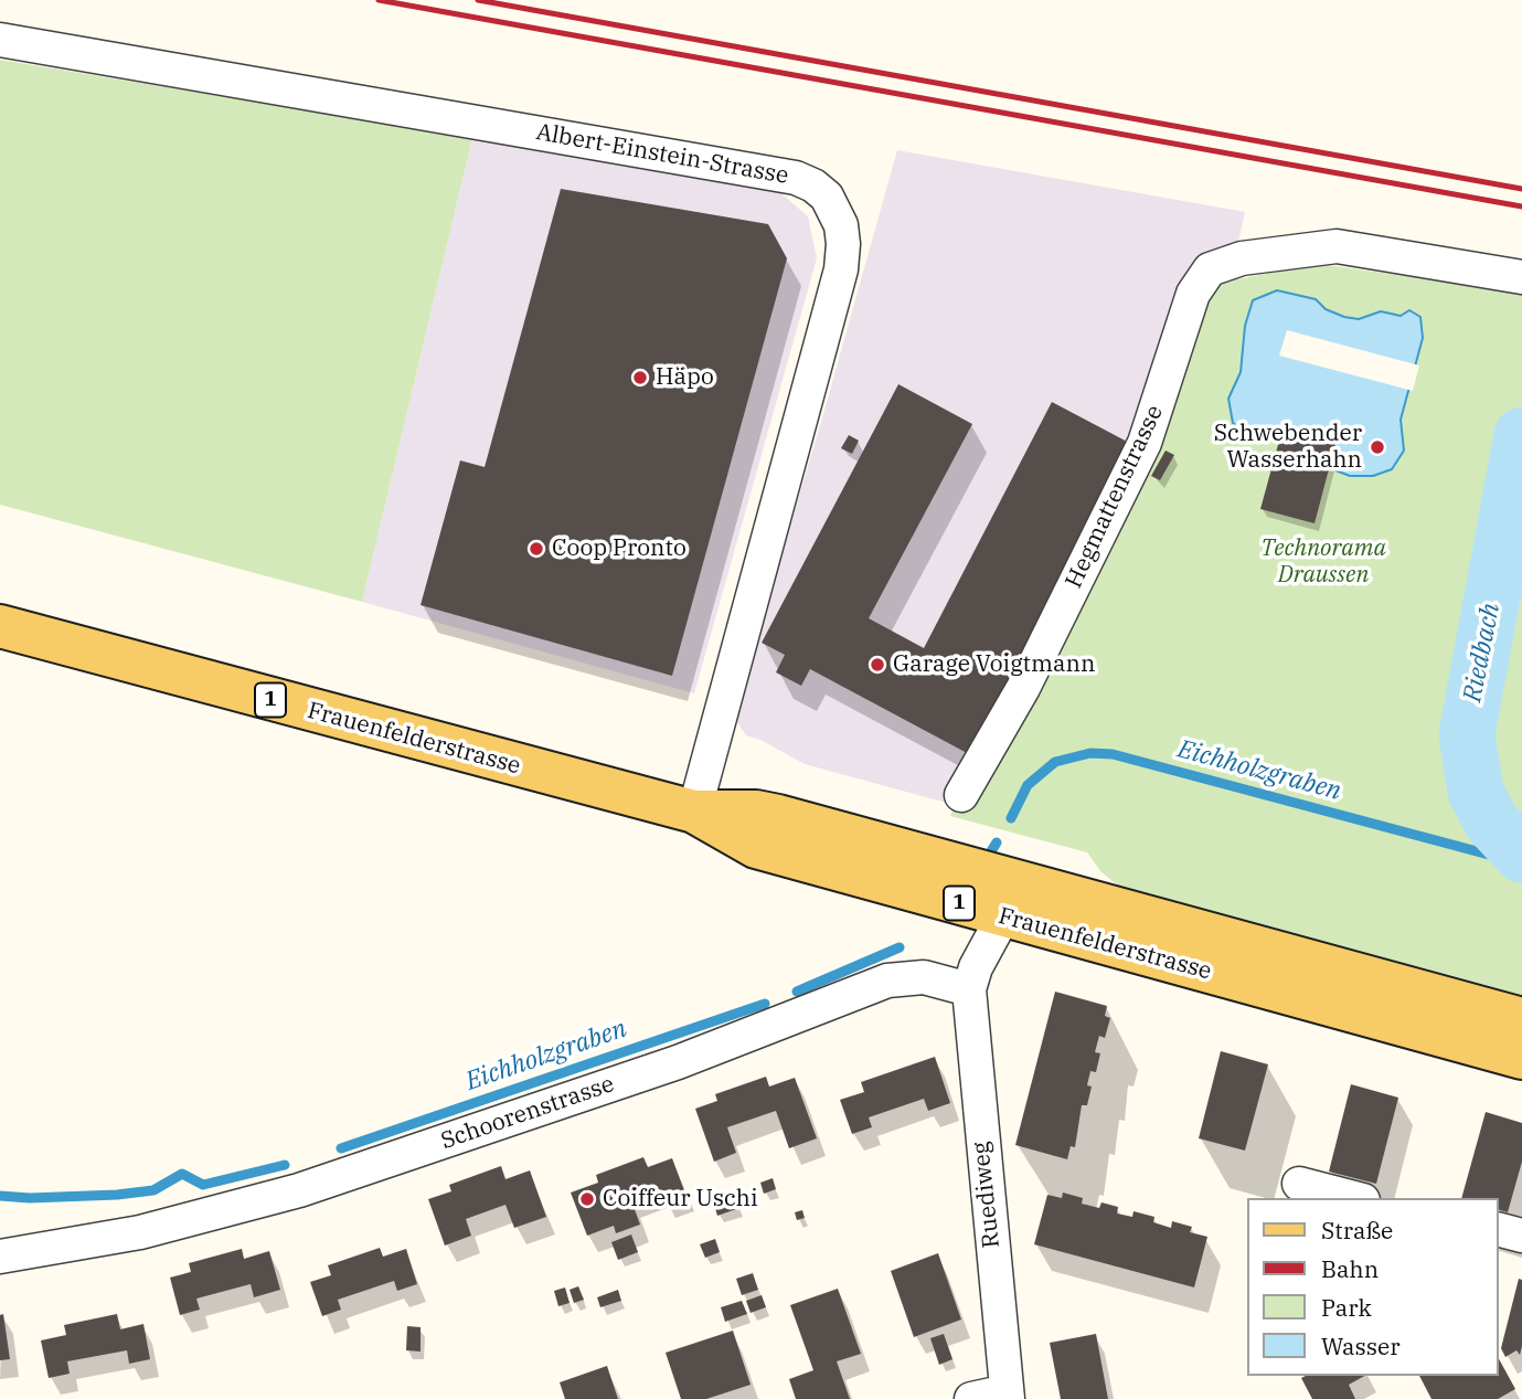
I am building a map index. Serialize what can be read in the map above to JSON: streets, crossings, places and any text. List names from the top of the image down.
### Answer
{
  "streets": {
    "main road": ["1", "Frauenfelderstrasse"],
    "street": [
      "Albert-Einstein-Strasse",
      "Hegmattenstrasse",
      "Schoorenstrasse",
      "Ruediweg"
    ]
  },
  "crossings": [
    ["Albert-Einstein-Strasse", "Frauenfelderstrasse"],
    ["Schoorenstrasse", "Ruediweg"]
  ],
  "water": ["Riedbach", "Eichholzgraben"],
  "parks": ["Technorama Draussen"],
  "places": [
    "Häpo",
    "Schwebender Wasserhahn",
    "Coop Pronto",
    "Garage Voigtmann",
    "Coiffeur Uschi"
  ],
  "legend": [
    "Straße",
    "Bahn",
    "Park",
    "Wasser"
  ]
}
